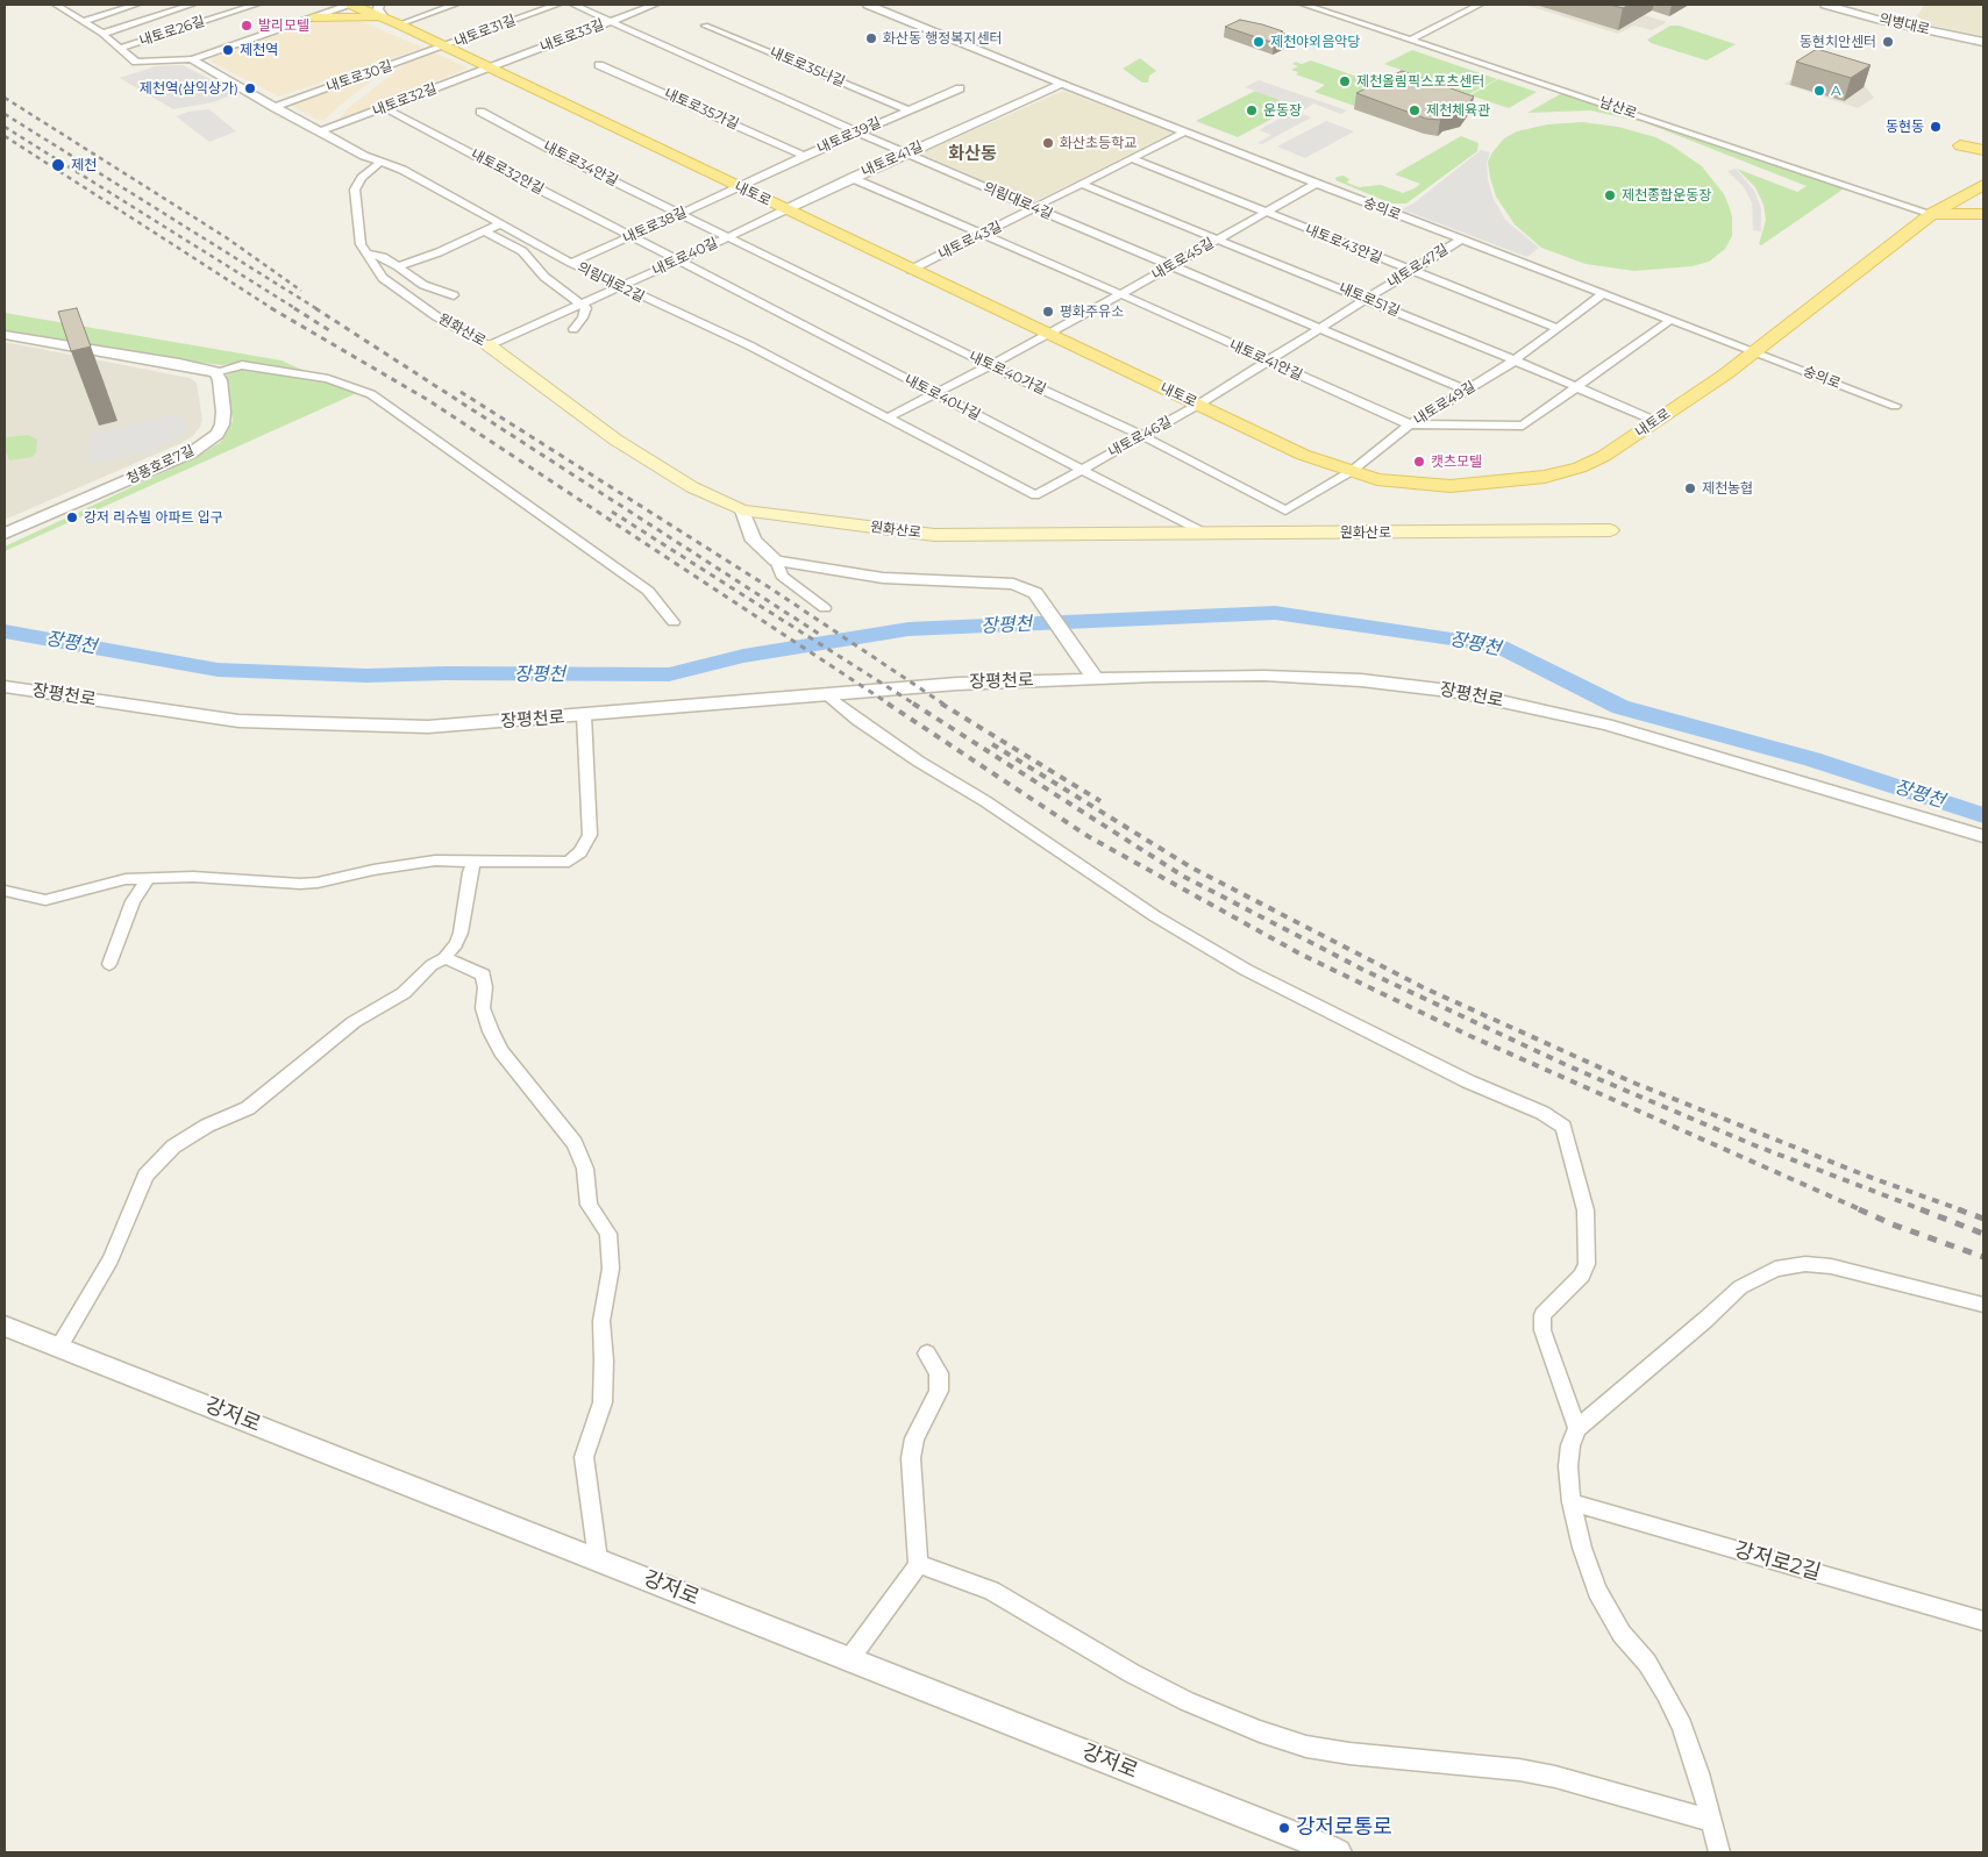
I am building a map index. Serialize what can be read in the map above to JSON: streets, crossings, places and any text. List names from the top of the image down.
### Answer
{
  "streets": {
    "main road": ["내토로", "원화산로"],
    "street": [
      "의병대로",
      "내토로26길",
      "내토로31길",
      "내토로33길",
      "내토로35나길",
      "내토로30길",
      "내토로32길",
      "남산로",
      "내토로35가길",
      "내토로39길",
      "내토로41길",
      "내토로34안길",
      "내토로32안길",
      "의림대로4길",
      "숭의로",
      "내토로38길",
      "내토로43길",
      "내토로43안길",
      "내토로40길",
      "내토로45길",
      "내토로47길",
      "의림대로2길",
      "내토로51길",
      "내토로41안길",
      "내토로40가길",
      "내토로40나길",
      "내토로49길",
      "내토로46길",
      "청풍호로7길",
      "장평천로",
      "강저로",
      "강저로2길"
    ]
  },
  "crossings": [
    ["내토로31길", "내토로30길"],
    ["내토로31길", "내토로"],
    ["내토로33길", "내토로32길"],
    ["내토로33길", "내토로"],
    ["내토로33길", "의림대로4길"],
    ["내토로35나길", "내토로39길"],
    ["내토로30길", "내토로"],
    ["내토로30길", "의림대로2길"],
    ["내토로32길", "내토로32안길"],
    ["내토로32길", "내토로"],
    ["내토로32길", "의림대로2길"],
    ["남산로", "내토로"],
    ["내토로35가길", "내토로39길"],
    ["내토로39길", "내토로"],
    ["내토로39길", "의림대로4길"],
    ["내토로39길", "내토로38길"],
    ["내토로41길", "내토로"],
    ["내토로41길", "의림대로4길"],
    ["내토로41길", "숭의로"],
    ["내토로41길", "내토로40길"],
    ["내토로41길", "내토로41안길"],
    ["내토로34안길", "내토로38길"],
    ["내토로34안길", "내토로40길"],
    ["내토로34안길", "내토로40가길"],
    ["내토로32안길", "내토로38길"],
    ["내토로32안길", "내토로40길"],
    ["내토로32안길", "내토로40나길"],
    ["내토로", "숭의로"],
    ["내토로", "내토로38길"],
    ["내토로", "내토로43길"],
    ["내토로", "내토로40길"],
    ["내토로", "내토로45길"],
    ["내토로", "내토로47길"],
    ["내토로", "내토로51길"],
    ["내토로", "내토로49길"],
    ["내토로", "내토로46길"],
    ["의림대로4길", "내토로43길"],
    ["의림대로4길", "내토로45길"],
    ["의림대로4길", "내토로47길"],
    ["의림대로4길", "내토로49길"],
    ["숭의로", "내토로43길"],
    ["숭의로", "내토로45길"],
    ["숭의로", "내토로47길"],
    ["숭의로", "내토로41안길"],
    ["숭의로", "내토로49길"],
    ["내토로38길", "의림대로2길"],
    ["내토로43길", "내토로43안길"],
    ["내토로43길", "내토로51길"],
    ["내토로43길", "내토로41안길"],
    ["내토로43안길", "내토로45길"],
    ["내토로43안길", "내토로47길"],
    ["내토로43안길", "내토로49길"],
    ["내토로40길", "의림대로2길"],
    ["내토로40길", "원화산로"],
    ["내토로40길", "내토로40가길"],
    ["내토로40길", "내토로40나길"],
    ["내토로45길", "의림대로2길"],
    ["내토로45길", "내토로51길"],
    ["내토로45길", "내토로41안길"],
    ["내토로45길", "내토로40가길"],
    ["내토로45길", "내토로40나길"],
    ["내토로47길", "내토로51길"],
    ["내토로47길", "내토로41안길"],
    ["내토로47길", "내토로46길"],
    ["의림대로2길", "원화산로"],
    ["의림대로2길", "내토로46길"],
    ["내토로51길", "내토로41안길"],
    ["내토로51길", "내토로49길"],
    ["원화산로", "내토로40나길"],
    ["내토로41안길", "내토로49길"],
    ["내토로40가길", "내토로49길"],
    ["내토로40가길", "내토로46길"],
    ["내토로40나길", "내토로46길"]
  ],
  "districts": ["화산동"],
  "water": ["장평천"],
  "places": [
    "발리모텔",
    "화산동 행정복지센터",
    "제천야외음악당",
    "동현치안센터",
    "제천역",
    "제천올림픽스포츠센터",
    "제천역(삼익상가)",
    "A",
    "운동장",
    "제천체육관",
    "동현동",
    "화산초등학교",
    "제천",
    "제천종합운동장",
    "평화주유소",
    "캣츠모텔",
    "제천농협",
    "강저 리슈빌 아파트 입구",
    "강저로통로"
  ]
}
